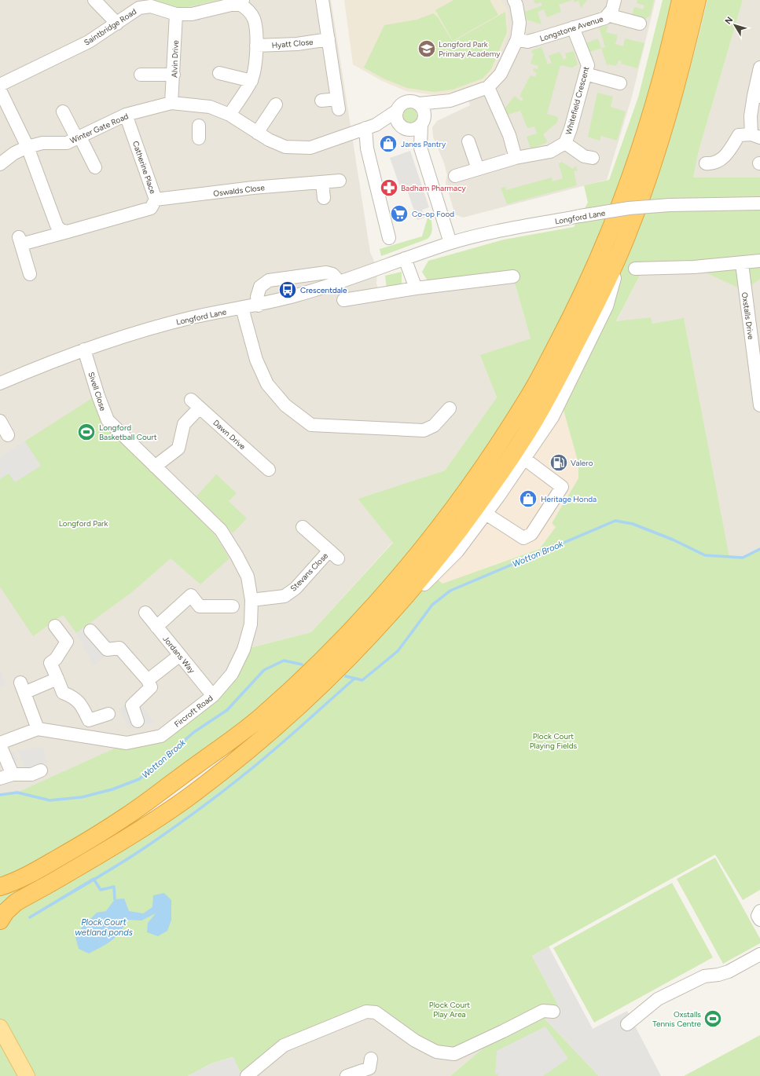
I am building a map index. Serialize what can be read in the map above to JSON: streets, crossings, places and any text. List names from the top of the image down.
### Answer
{
  "streets": {
    "street": [
      "Saintbridge Road",
      "Longstone Avenue",
      "Hyatt Close",
      "Alvin Drive",
      "Whitefield Crescent",
      "Winter Gate Road",
      "Catherine Place",
      "Oswalds Close",
      "Longford Lane",
      "Oxstalls Drive",
      "Sivell Close",
      "Dawn Drive",
      "Stevans Close",
      "Jordans Way",
      "Fircroft Road"
    ]
  },
  "crossings": [
    ["Saintbridge Road", "Alvin Drive"],
    ["Longstone Avenue", "Whitefield Crescent"],
    ["Alvin Drive", "Winter Gate Road"],
    ["Winter Gate Road", "Catherine Place"],
    ["Catherine Place", "Oswalds Close"],
    ["Longford Lane", "Sivell Close"],
    ["Sivell Close", "Dawn Drive"],
    ["Sivell Close", "Fircroft Road"],
    ["Dawn Drive", "Fircroft Road"],
    ["Stevans Close", "Fircroft Road"],
    ["Jordans Way", "Fircroft Road"]
  ],
  "water": ["Wotton Brook", "Plock Court wetland ponds"],
  "parks": ["Longford Park", "Plock Court Playing Fields", "Plock Court Play Area"],
  "places": {
    "school or university": ["Longford Park Primary Academy"],
    "shop": ["Janes Pantry", "Heritage Honda"],
    "pharmacy": ["Badham Pharmacy"],
    "supermarket": ["Co-op Food"],
    "bus stop": ["Crescentdale"],
    "sports": ["Longford Basketball Court", "Oxstalls Tennis Centre"],
    "fuel station": ["Valero"]
  },
  "north": "top left"
}
